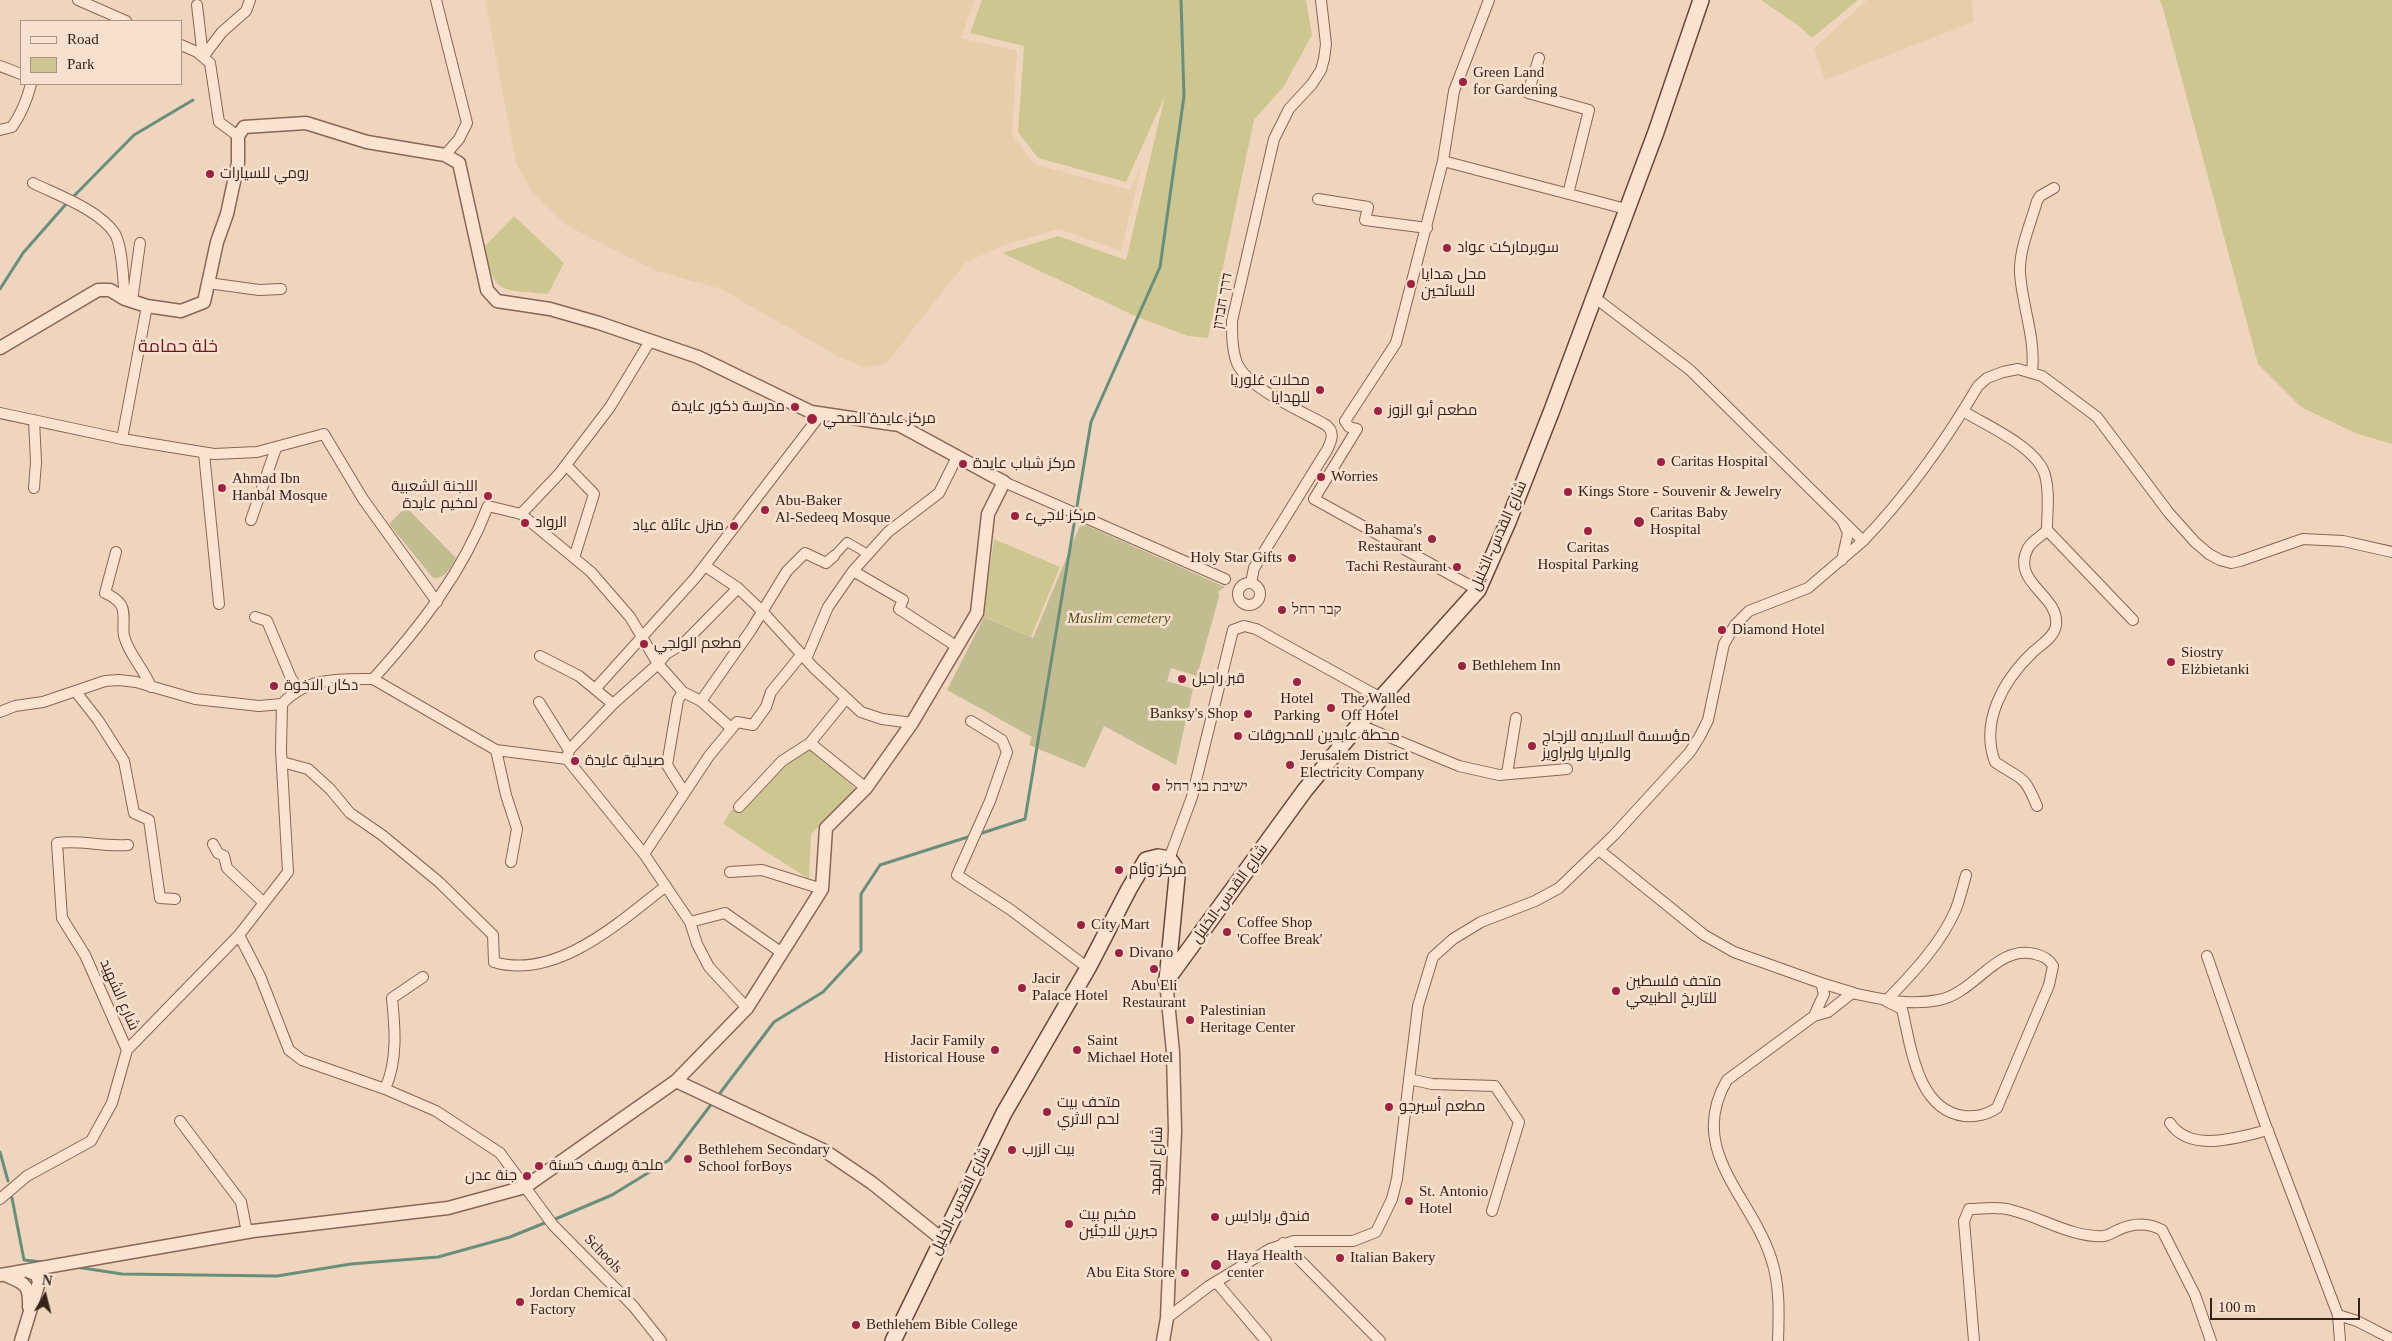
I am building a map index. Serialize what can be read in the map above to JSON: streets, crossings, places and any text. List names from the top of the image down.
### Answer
{
  "streets": {
    "main road": ["شارع القدس-الخليل"],
    "street": [
      "דרך חברון",
      "شارع الشهيد",
      "شارع المهد",
      "Schools"
    ]
  },
  "crossings": [
    ["شارع القدس-الخليل", "شارع المهد"]
  ],
  "districts": ["خلة حمامة"],
  "parks": ["Muslim cemetery"],
  "places": [
    "Green Land for Gardening",
    "رومي للسيارات",
    "سوبرماركت عواد",
    "محل هدايا للسائحين",
    "محلات غلوريا للهدايا",
    "مدرسة ذكور عايدة",
    "مطعم أبو الزوز",
    "مركز عايدة الصحي",
    "Caritas Hospital",
    "مركز شباب عايدة",
    "Worries",
    "Ahmad Ibn Hanbal Mosque",
    "Kings Store - Souvenir & Jewelry",
    "اللجنة الشعبية لمخيم عايدة",
    "Abu-Baker Al-Sedeeq Mosque",
    "مركز لاجيء",
    "Caritas Baby Hospital",
    "الرواد",
    "منزل عائلة عياد",
    "Caritas Hospital Parking",
    "Bahama's Restaurant",
    "Holy Star Gifts",
    "Tachi Restaurant",
    "קבר רחל",
    "Diamond Hotel",
    "مطعم الولجي",
    "Siostry Elżbietanki",
    "Bethlehem Inn",
    "قبر راحيل",
    "Hotel Parking",
    "دكان الاخوة",
    "The Walled Off Hotel",
    "Banksy's Shop",
    "محطة عابدين للمحروقات",
    "مؤسسة السلايمه للزجاج والمرايا ولبراويز",
    "صيدلية عايدة",
    "Jerusalem District Electricity Company",
    "ישיבת בני רחל",
    "مركز وئام",
    "City Mart",
    "Coffee Shop 'Coffee Break'",
    "Divano",
    "Abu Eli Restaurant",
    "Jacir Palace Hotel",
    "متحف فلسطين للتاريخ الطبيعي",
    "Palestinian Heritage Center",
    "Jacir Family Historical House",
    "Saint Michael Hotel",
    "مطعم أسبرجو",
    "متحف بيت لحم الاثري",
    "بيت الزرب",
    "Bethlehem Secondary School forBoys",
    "ملحة يوسف حسنة",
    "جنة عدن",
    "St. Antonio Hotel",
    "فندق برادايس",
    "مخيم بيت جبرين للاجئين",
    "Italian Bakery",
    "Haya Health center",
    "Abu Eita Store",
    "Jordan Chemical Factory",
    "Bethlehem Bible College"
  ],
  "legend": ["Road", "Park"],
  "scale_bar": "100 m",
  "north": "top"
}
